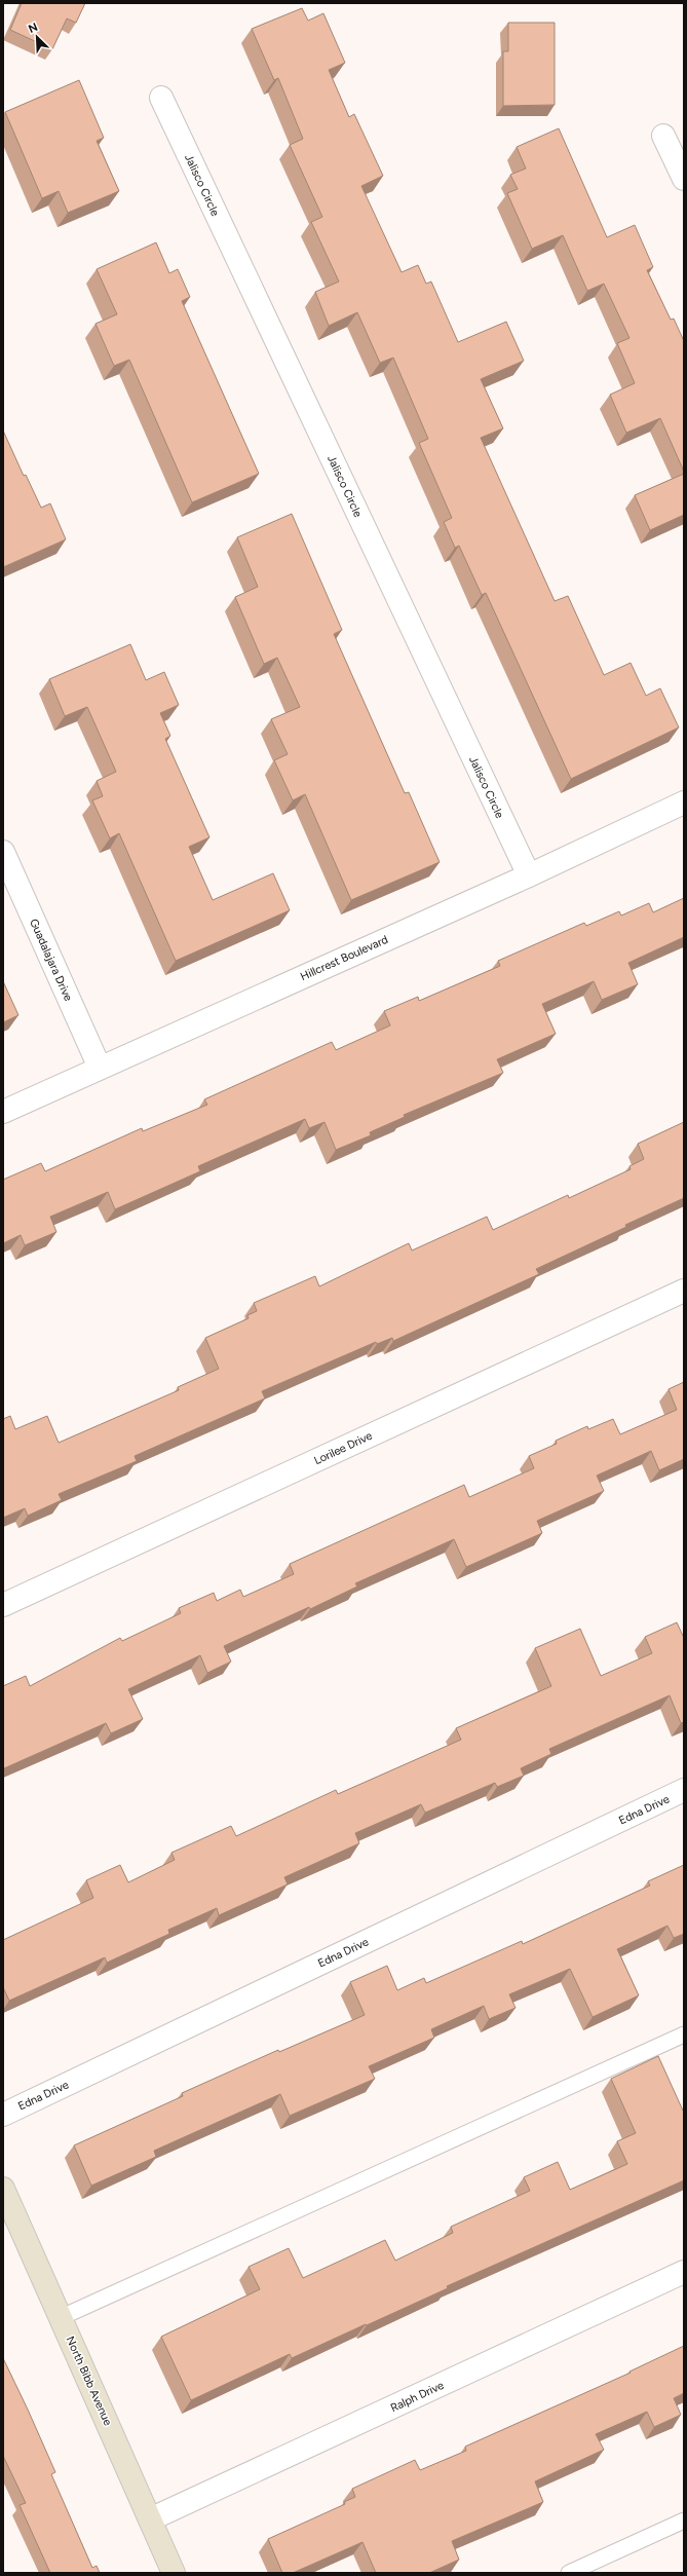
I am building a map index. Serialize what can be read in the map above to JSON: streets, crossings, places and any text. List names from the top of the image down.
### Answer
{
  "streets": {
    "main road": ["North Bibb Avenue"],
    "street": [
      "Jalisco Circle",
      "Hillcrest Boulevard",
      "Guadalajara Drive",
      "Lorilee Drive",
      "Edna Drive",
      "Ralph Drive"
    ]
  },
  "crossings": [
    ["Jalisco Circle", "Hillcrest Boulevard"],
    ["Hillcrest Boulevard", "Guadalajara Drive"],
    ["North Bibb Avenue", "Ralph Drive"]
  ],
  "north": "top left"
}
